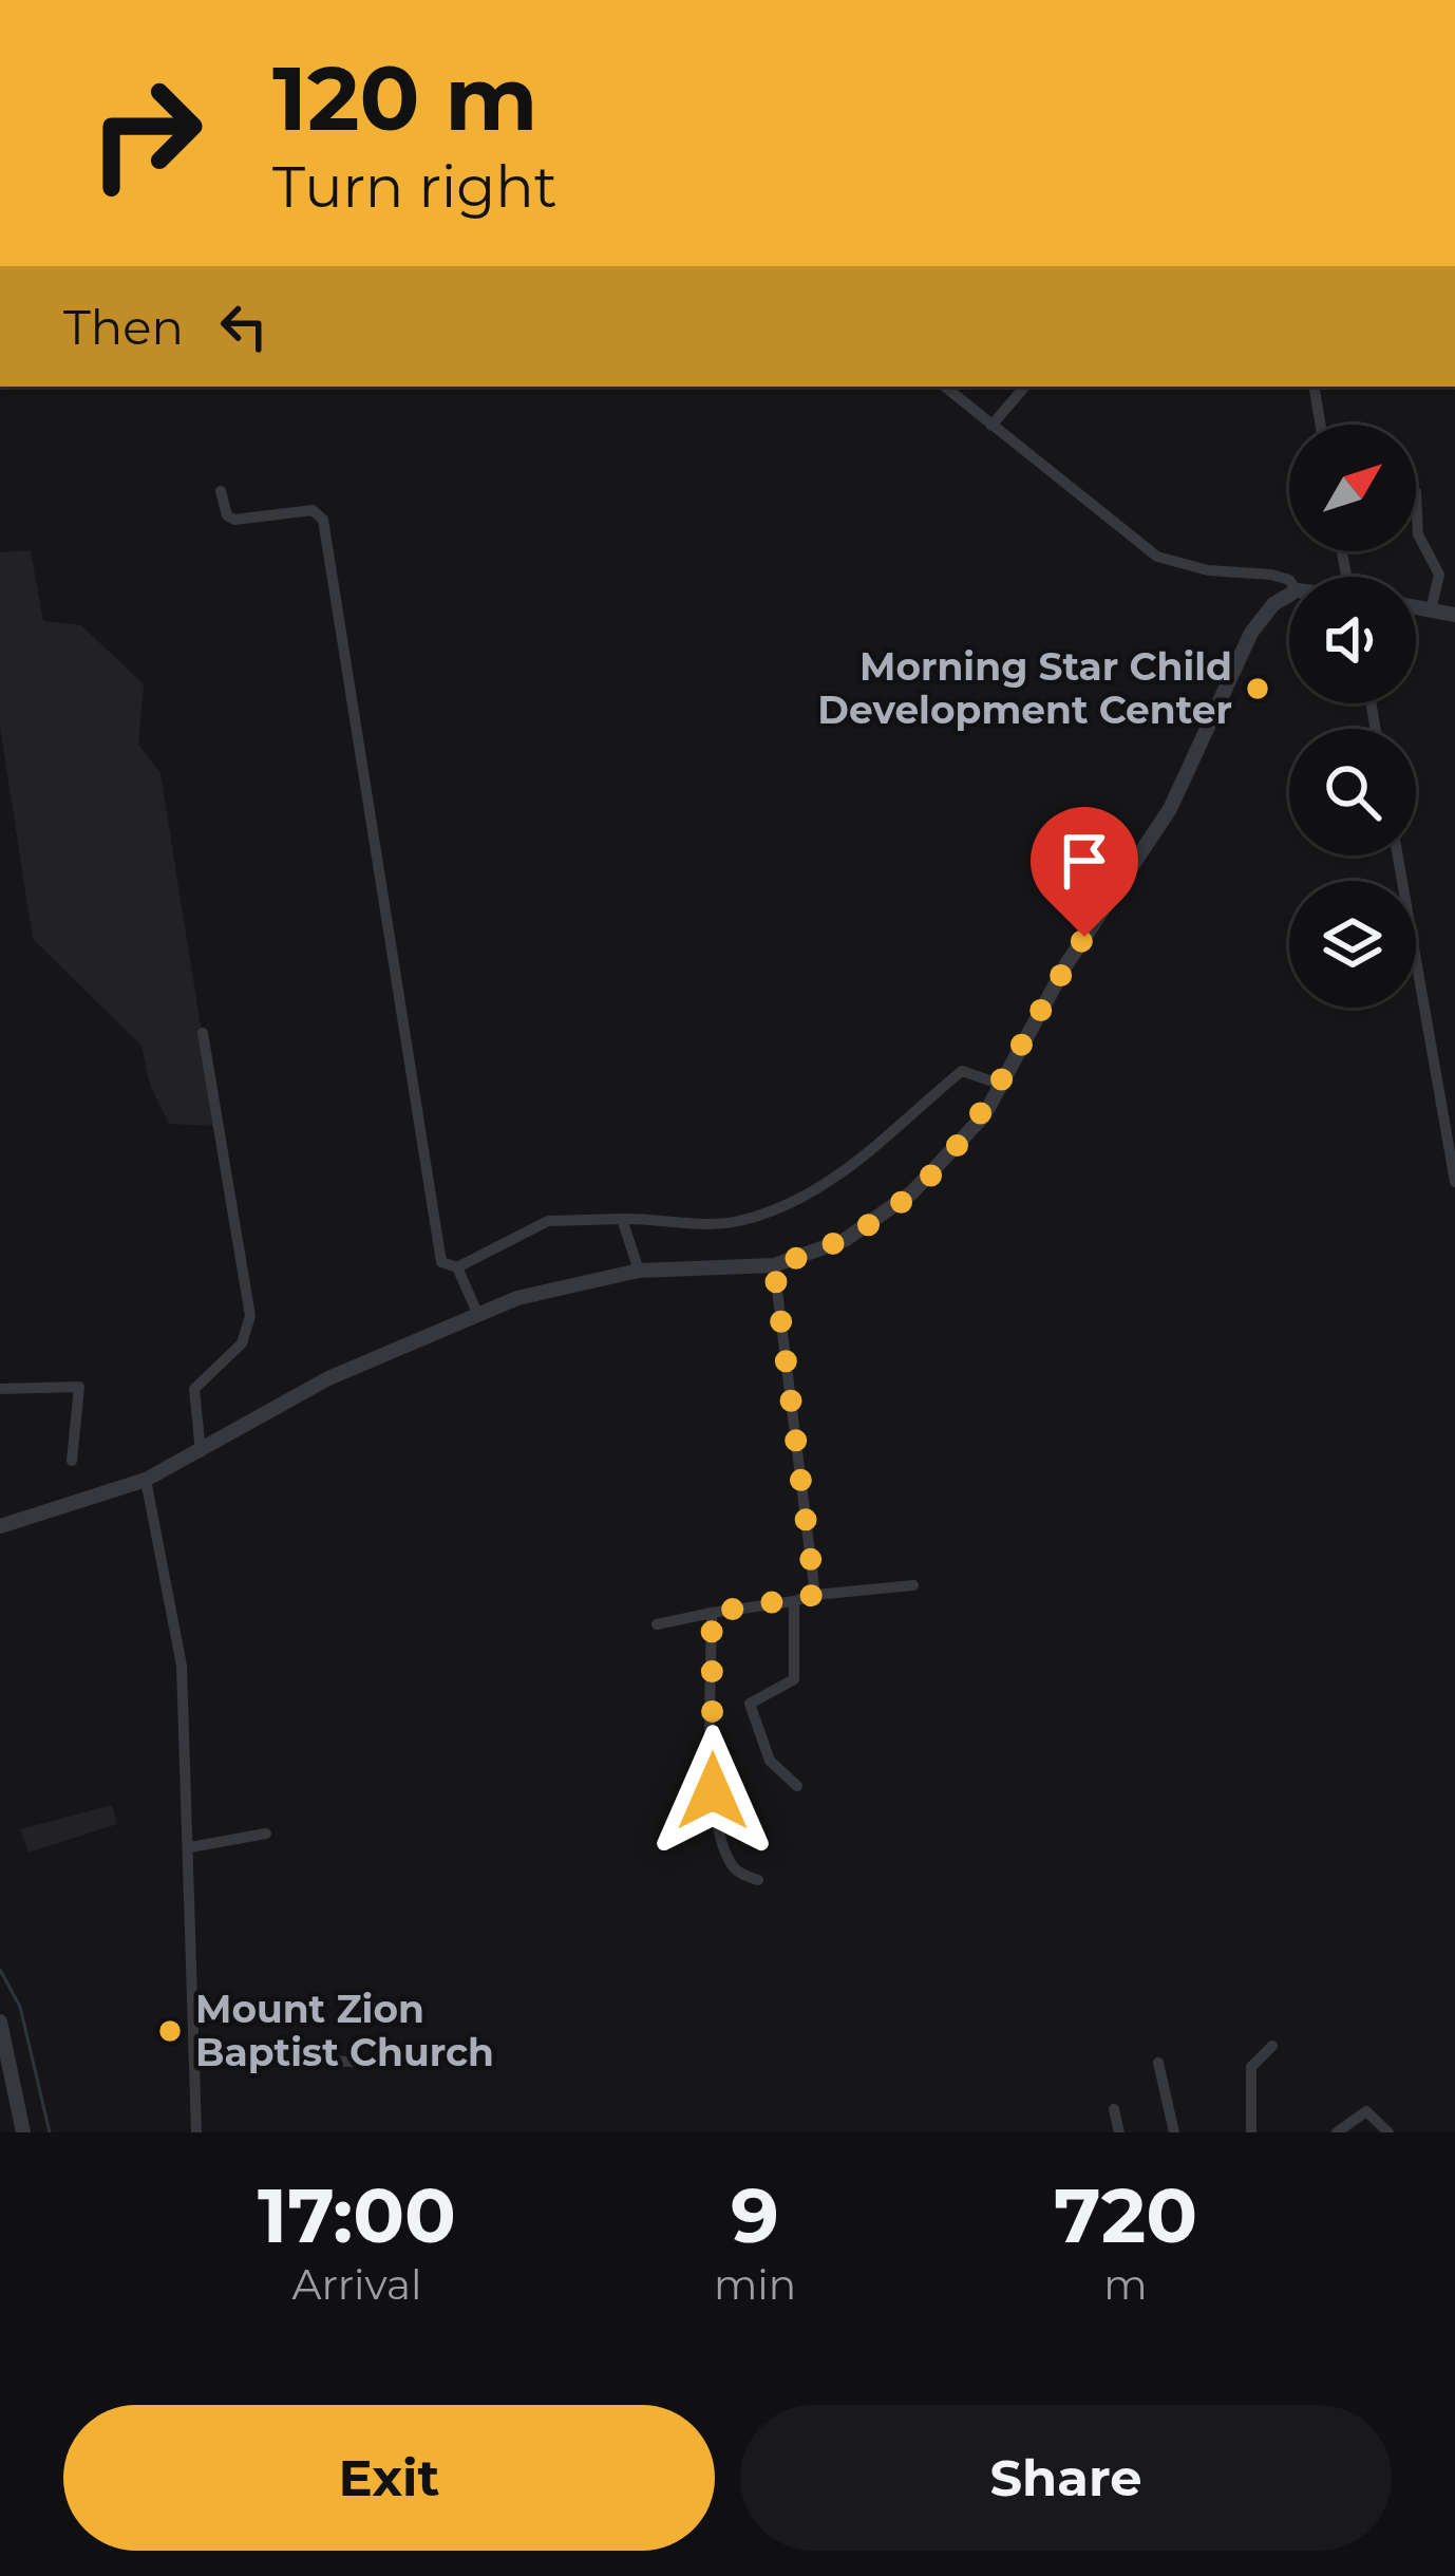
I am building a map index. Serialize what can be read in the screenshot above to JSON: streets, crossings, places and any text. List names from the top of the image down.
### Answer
{
  "places": ["Morning Star Child Development Center", "Mount Zion Baptist Church"],
  "north": "top right",
  "page": {
    "turn": ["120 m", "Turn right"],
    "then": "Then",
    "eta": [
      "17:00",
      "Arrival",
      "9",
      "min",
      "720",
      "m"
    ],
    "buttons": ["Exit", "Share"]
  }
}
